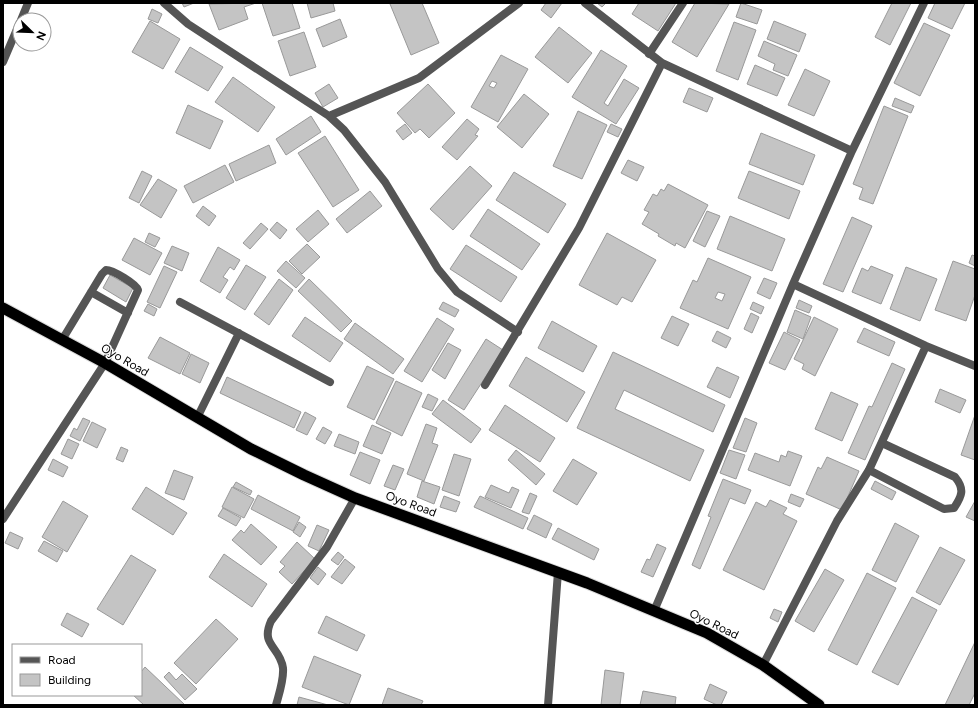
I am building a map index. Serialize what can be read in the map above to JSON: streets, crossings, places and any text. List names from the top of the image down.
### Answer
{
  "streets": {
    "highway": ["Oyo Road"]
  },
  "legend": ["Road", "Building"],
  "north": "bottom right"
}
